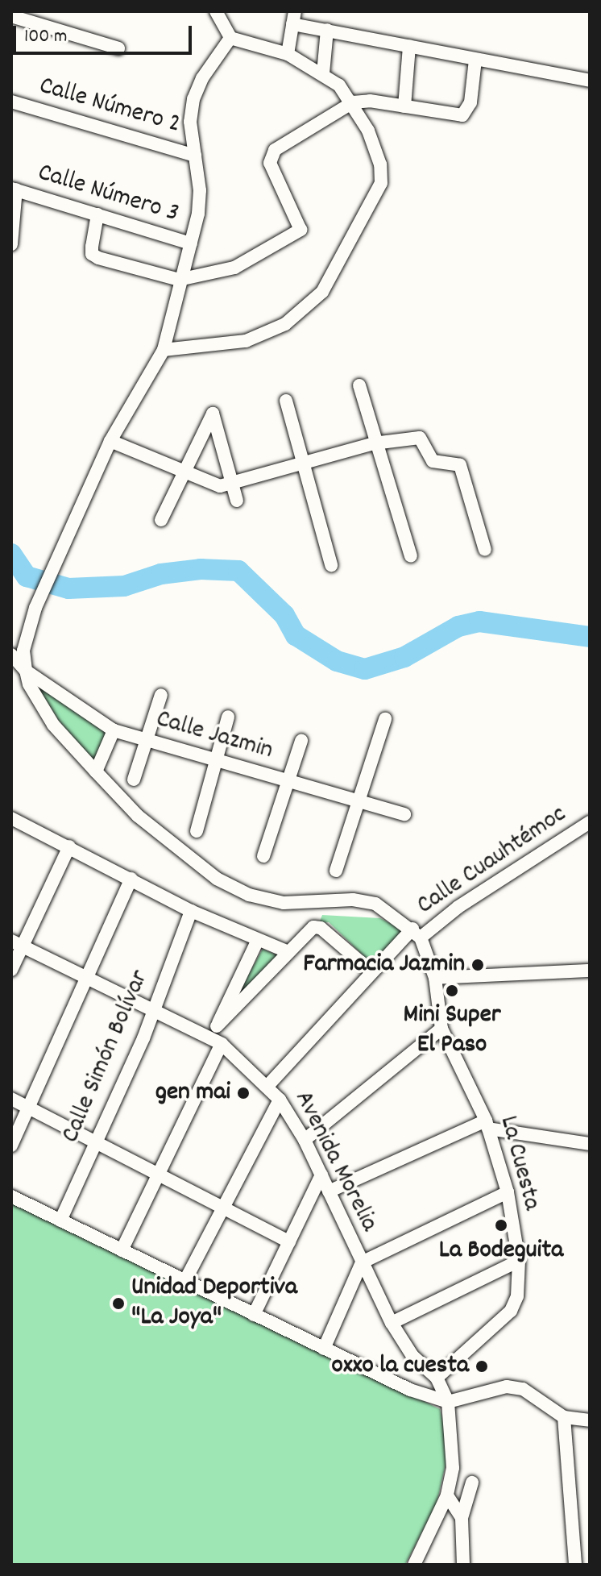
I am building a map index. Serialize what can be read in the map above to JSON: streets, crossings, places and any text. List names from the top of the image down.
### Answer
{
  "streets": {
    "street": [
      "Calle Número 2",
      "Calle Número 3",
      "Calle Jazmin",
      "Calle Cuauhtémoc",
      "Calle Simón Bolívar",
      "Avenida Morelia",
      "La Cuesta"
    ]
  },
  "crossings": [
    ["Calle Cuauhtémoc", "Avenida Morelia"],
    ["Calle Cuauhtémoc", "La Cuesta"],
    ["Calle Simón Bolívar", "Avenida Morelia"],
    ["Avenida Morelia", "La Cuesta"]
  ],
  "places": [
    "Farmacia Jazmin",
    "Mini Super El Paso",
    "gen mai",
    "La Bodeguita",
    "Unidad Deportiva \"La Joya\"",
    "oxxo la cuesta"
  ],
  "scale_bar": "100 m"
}
